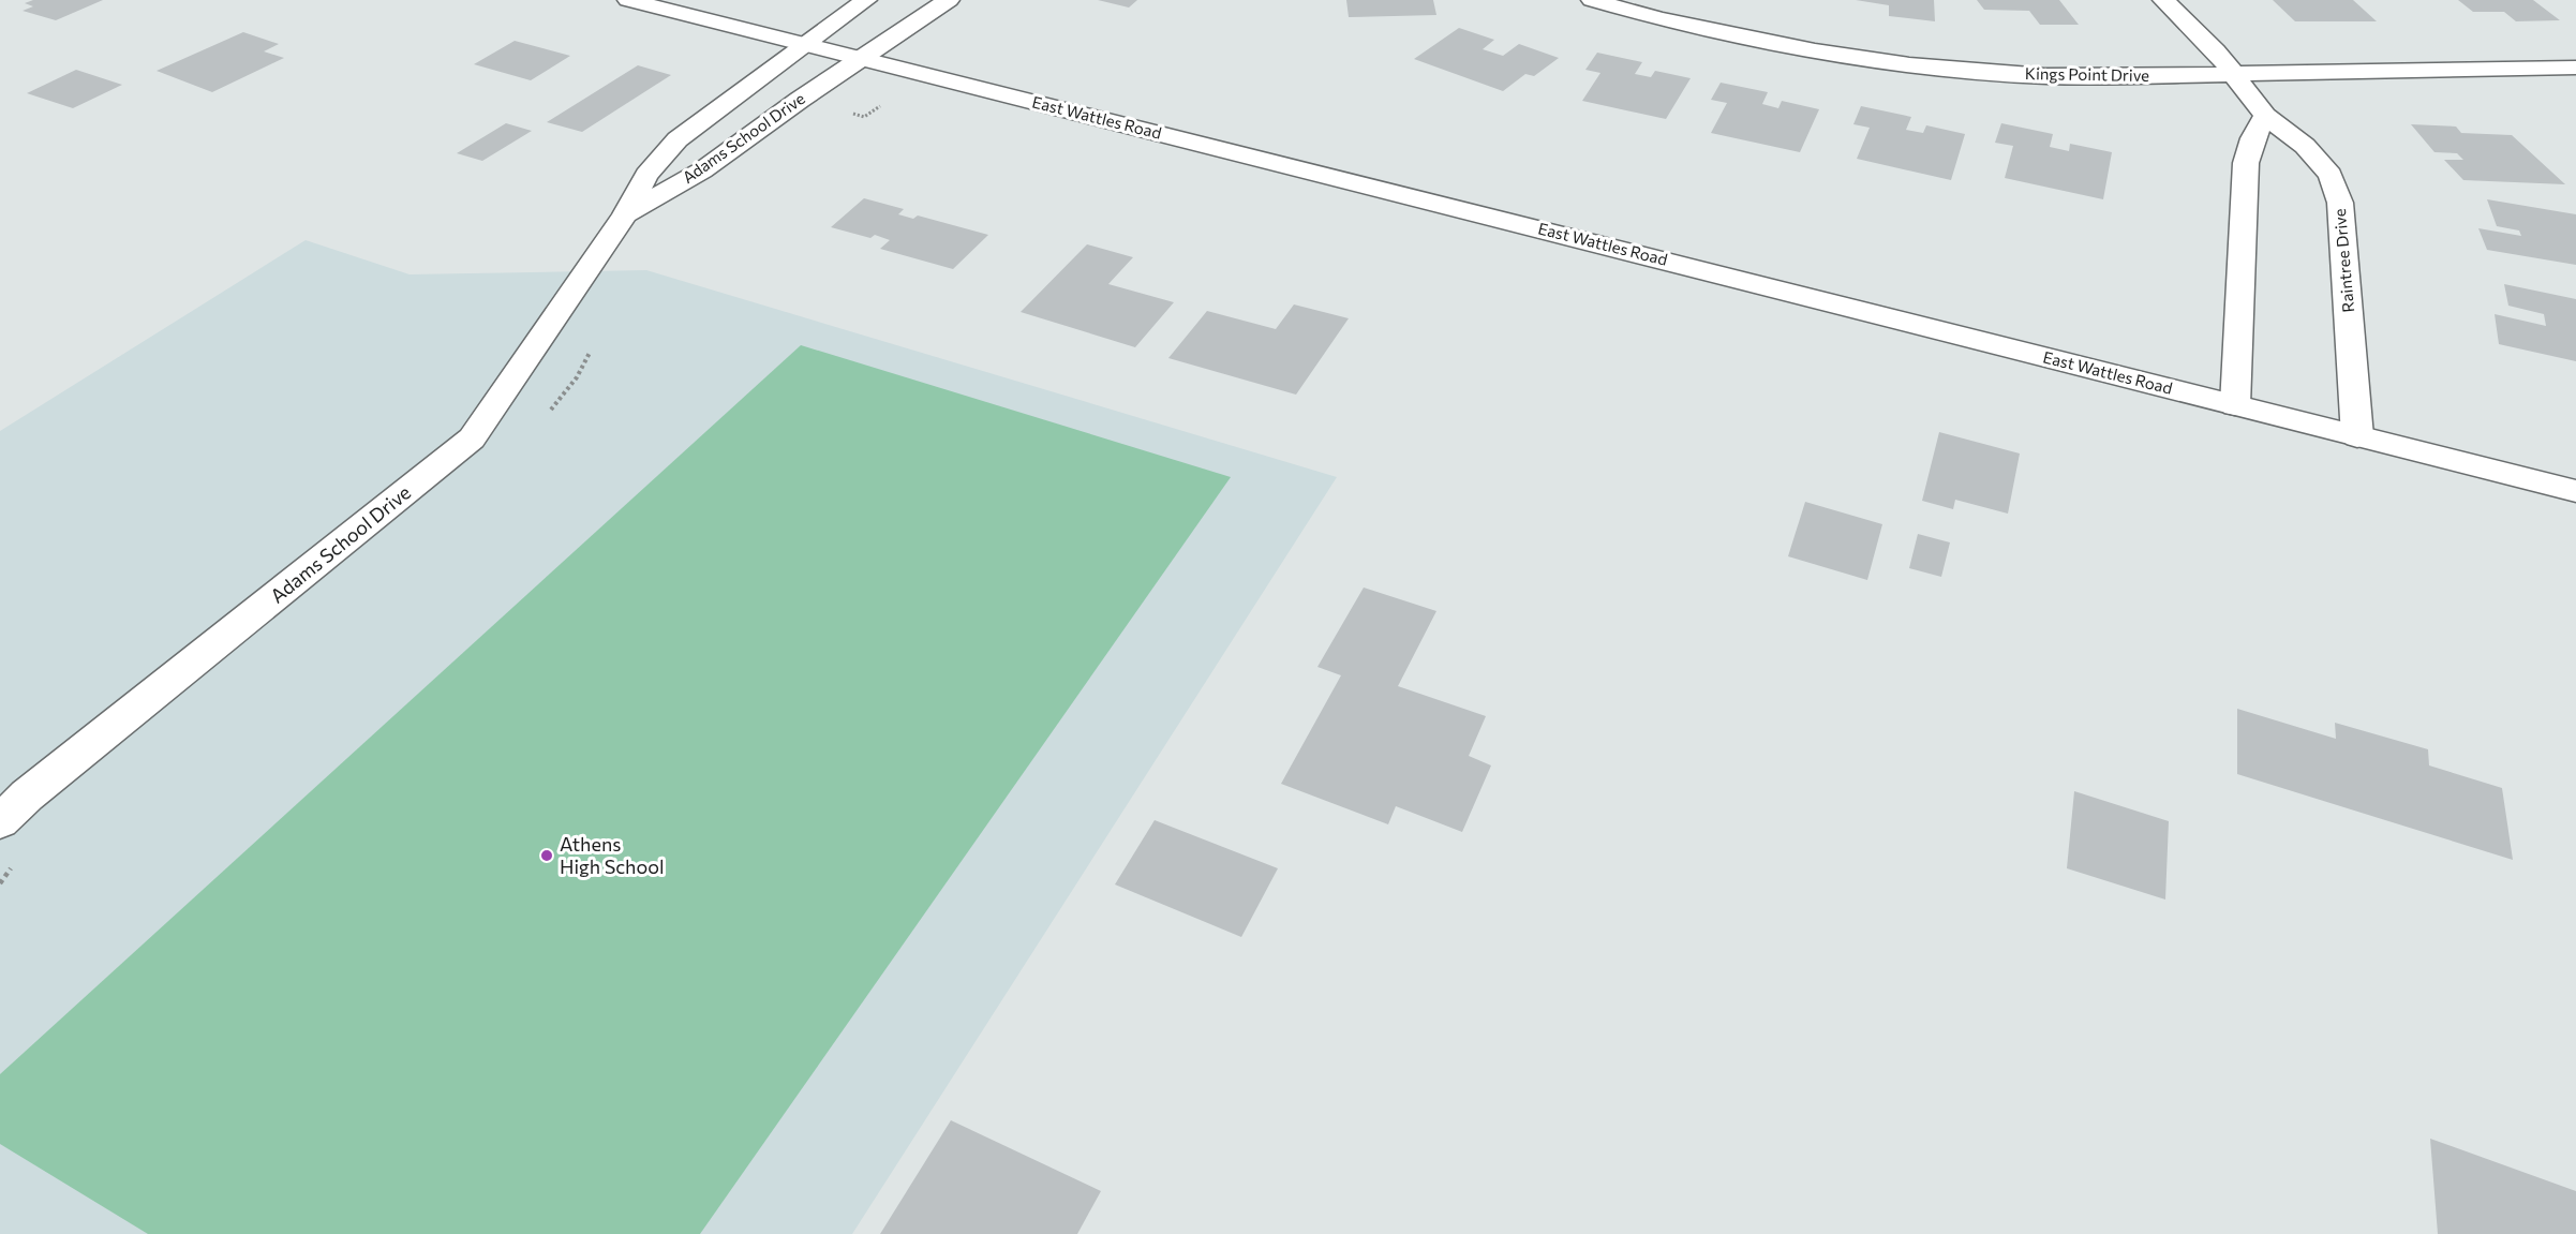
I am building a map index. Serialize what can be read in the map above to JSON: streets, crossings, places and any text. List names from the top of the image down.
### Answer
{
  "streets": {
    "street": [
      "Kings Point Drive",
      "East Wattles Road",
      "Adams School Drive",
      "Raintree Drive"
    ]
  },
  "crossings": [
    ["Kings Point Drive", "Raintree Drive"],
    ["East Wattles Road", "Adams School Drive"],
    ["East Wattles Road", "Raintree Drive"]
  ],
  "places": ["Athens High School"]
}
